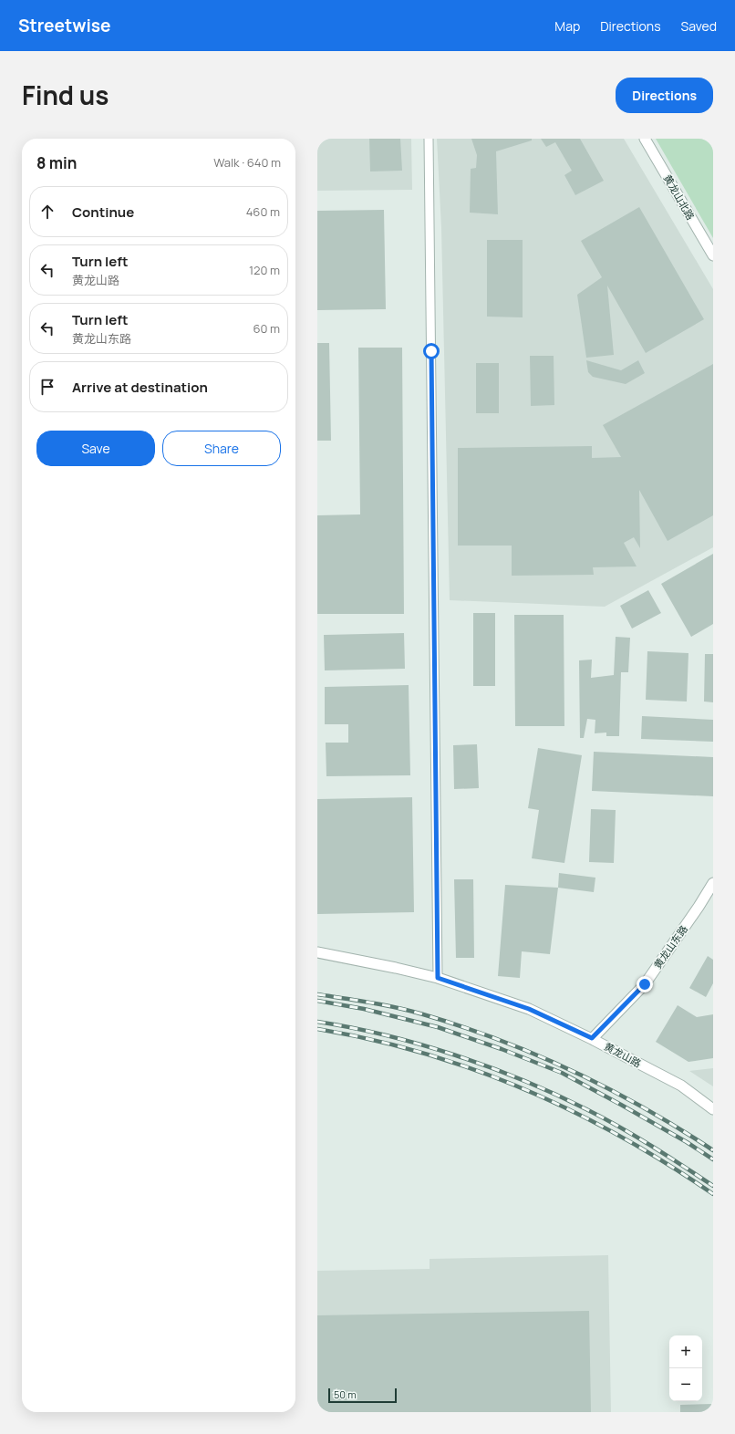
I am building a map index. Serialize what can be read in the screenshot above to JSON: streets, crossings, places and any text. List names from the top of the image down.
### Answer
{
  "streets": {
    "street": ["黄龙山北路", "黄龙山东路", "黄龙山路"]
  },
  "crossings": [
    ["黄龙山东路", "黄龙山路"]
  ],
  "scale_bar": "50 m",
  "page": {
    "header": "Streetwise",
    "nav": ["Map", "Directions", "Saved"],
    "title": "Find us",
    "buttons": [
      "Directions",
      ["Save", "Share"]
    ],
    "heading": ["8 min", "Walk · 640 m"],
    "list": [
      ["Continue", "460 m"],
      ["Turn left", "黄龙山路", "120 m"],
      ["Turn left", "黄龙山东路", "60 m"],
      "Arrive at destination"
    ],
    "map_buttons": ["+", "−"],
    "scale": "50 m"
  }
}
